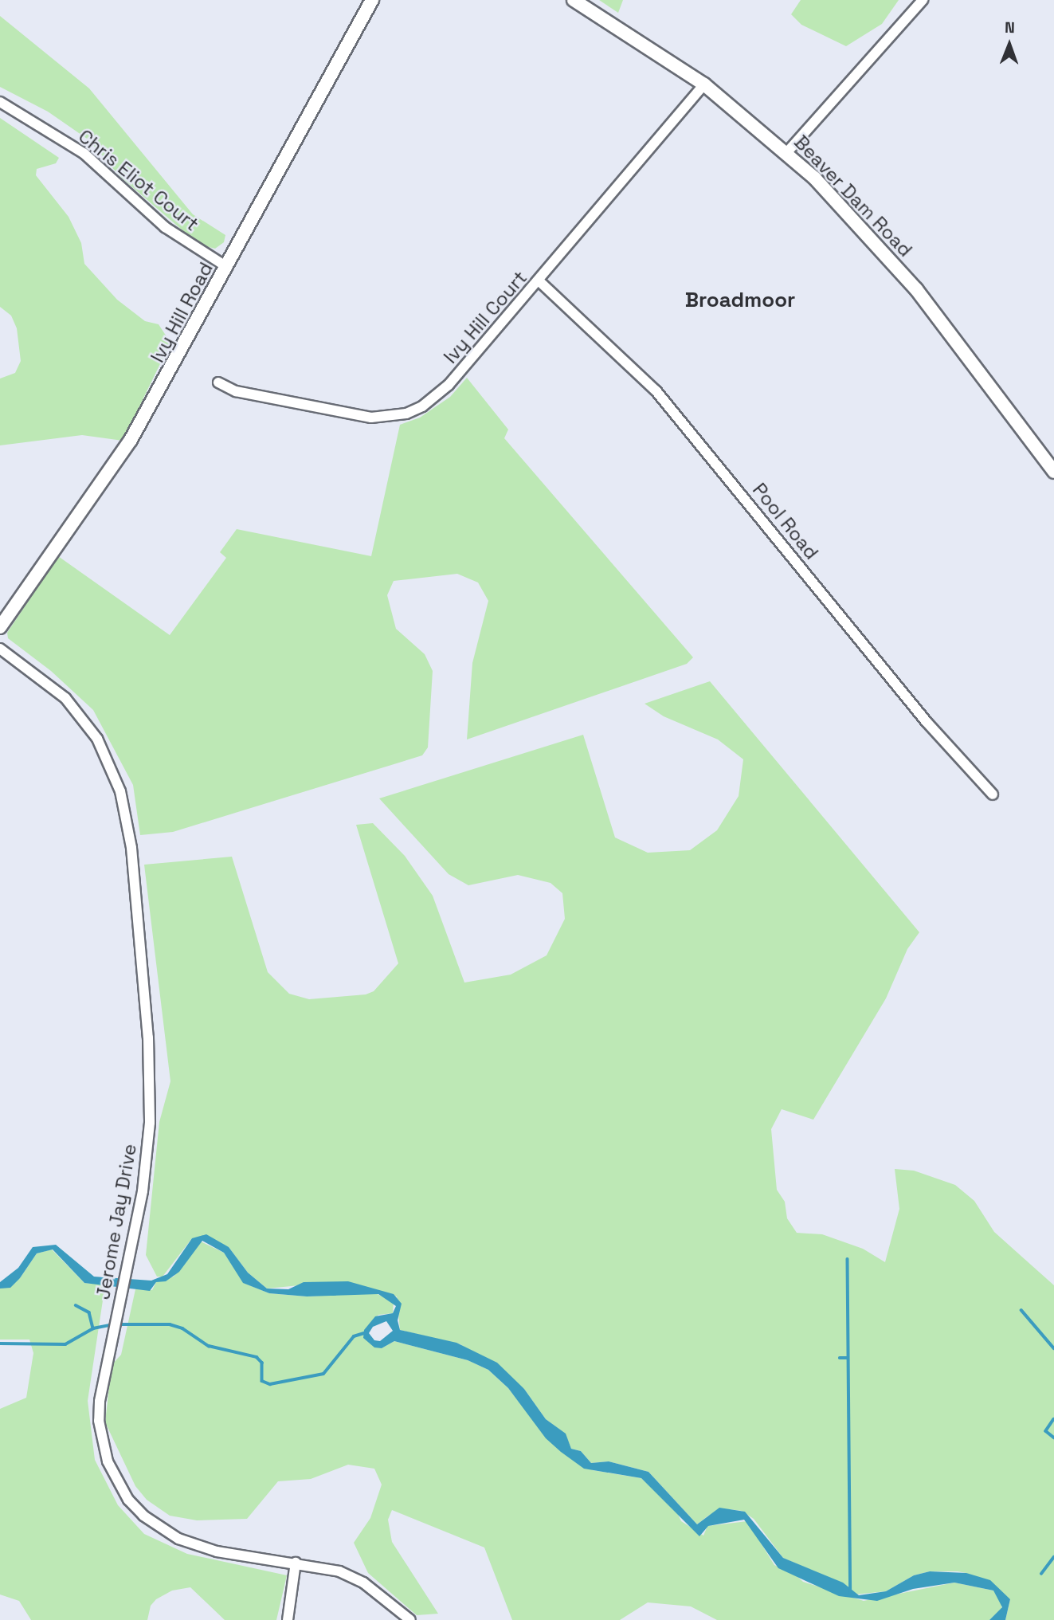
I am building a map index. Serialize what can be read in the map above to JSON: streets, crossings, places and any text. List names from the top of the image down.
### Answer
{
  "streets": {
    "street": [
      "Chris Eliot Court",
      "Beaver Dam Road",
      "Ivy Hill Road",
      "Ivy Hill Court",
      "Pool Road",
      "Jerome Jay Drive"
    ]
  },
  "crossings": [
    ["Chris Eliot Court", "Ivy Hill Road"],
    ["Beaver Dam Road", "Ivy Hill Court"],
    ["Ivy Hill Court", "Pool Road"]
  ],
  "districts": ["Broadmoor"],
  "north": "top"
}
